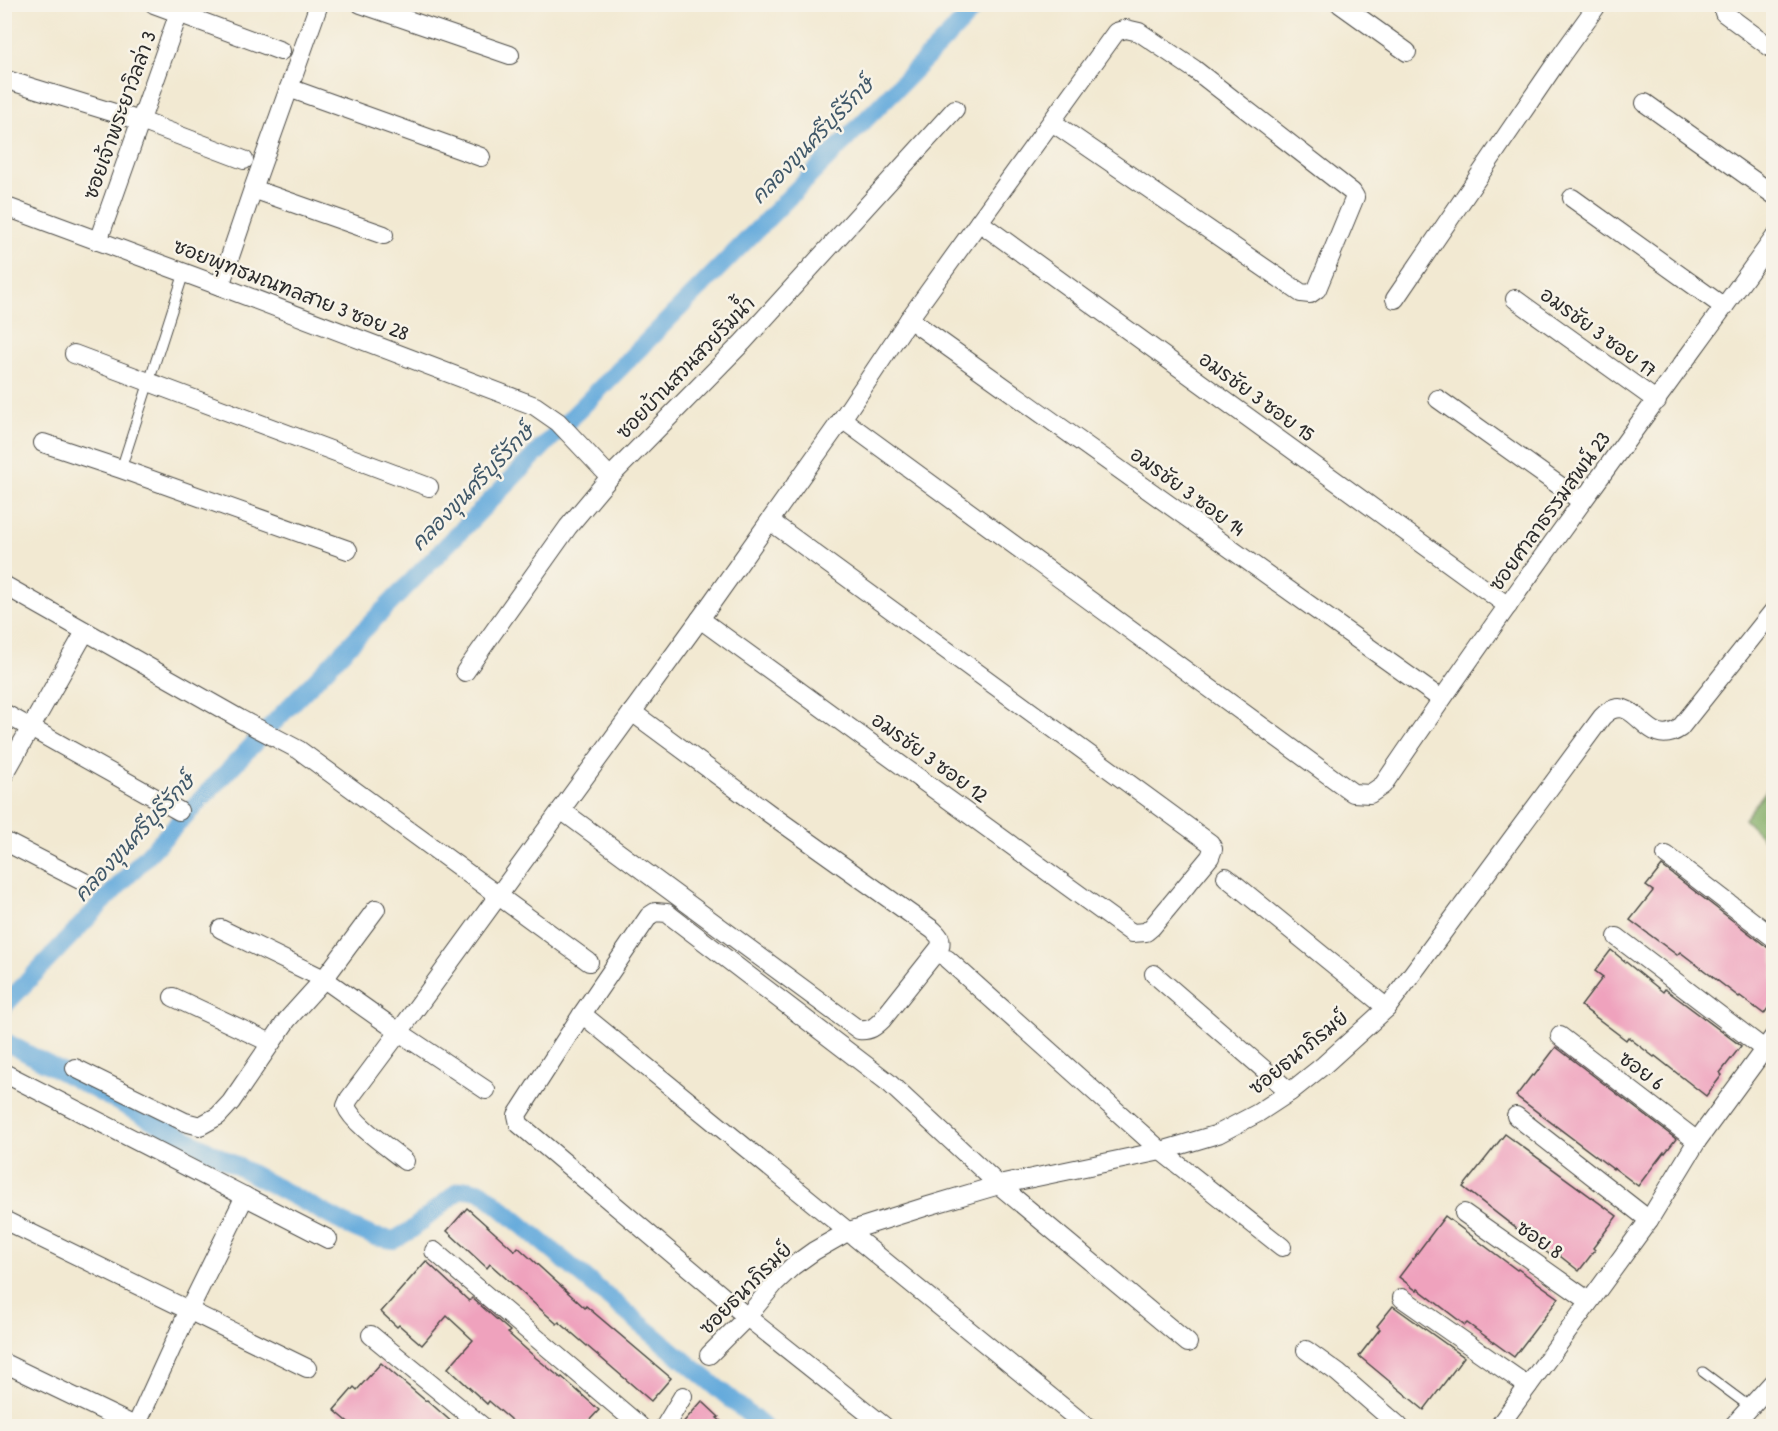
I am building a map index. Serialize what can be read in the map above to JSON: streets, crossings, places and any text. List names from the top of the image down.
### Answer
{
  "streets": {
    "street": [
      "ซอยเจ้าพระยาวิลล่า 3",
      "ซอยพุทธมณฑลสาย 3 ซอย 28",
      "อมรชัย 3 ซอย 17",
      "ซอยบ้านสวนสวยริมน้ำ",
      "อมรชัย 3 ซอย 15",
      "อมรชัย 3 ซอย 14",
      "ซอยศาลาธรรมสพน์ 23",
      "อมรชัย 3 ซอย 12",
      "ซอยธนาภิรมย์",
      "ซอย 6",
      "ซอย 8"
    ]
  },
  "crossings": [
    ["ซอยเจ้าพระยาวิลล่า 3", "ซอยพุทธมณฑลสาย 3 ซอย 28"],
    ["ซอยพุทธมณฑลสาย 3 ซอย 28", "ซอยบ้านสวนสวยริมน้ำ"],
    ["อมรชัย 3 ซอย 17", "ซอยศาลาธรรมสพน์ 23"],
    ["อมรชัย 3 ซอย 15", "ซอยศาลาธรรมสพน์ 23"],
    ["อมรชัย 3 ซอย 14", "ซอยศาลาธรรมสพน์ 23"]
  ],
  "water": ["คลองขุนศรีบุรีรักษ์"]
}
